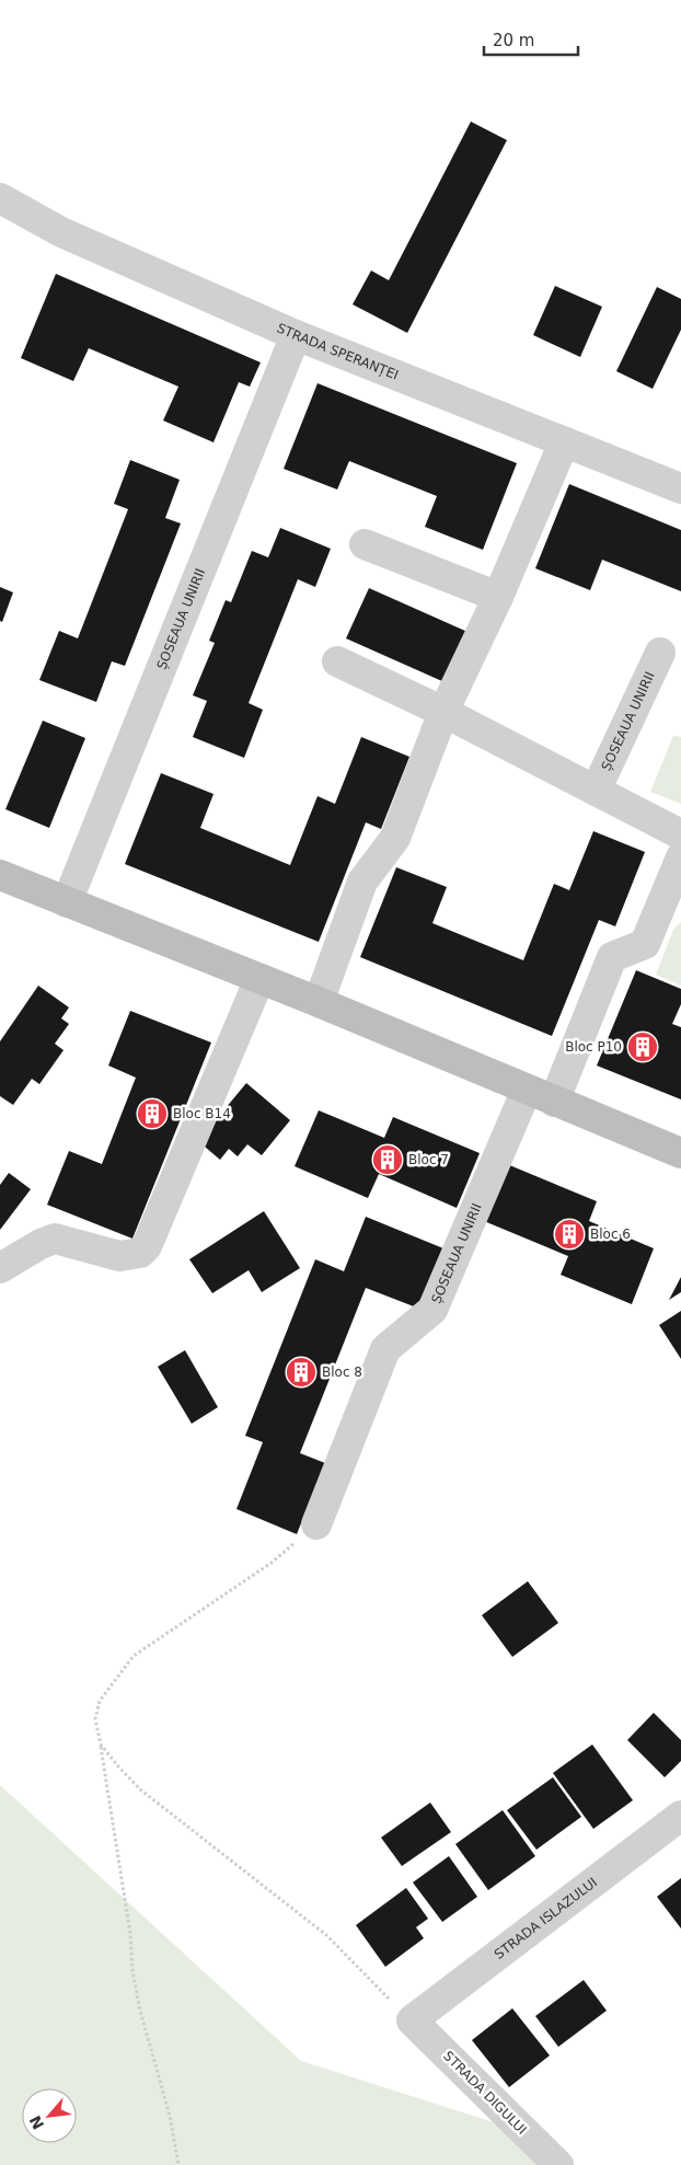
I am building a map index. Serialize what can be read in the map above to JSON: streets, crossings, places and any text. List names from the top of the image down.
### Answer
{
  "streets": {
    "street": [
      "STRADA SPERANȚEI",
      "ȘOSEAUA UNIRII",
      "STRADA ISLAZULUI",
      "STRADA DIGULUI"
    ]
  },
  "crossings": [
    ["STRADA SPERANȚEI", "ȘOSEAUA UNIRII"],
    ["STRADA ISLAZULUI", "STRADA DIGULUI"]
  ],
  "places": {
    "building": [
      "Bloc P10",
      "Bloc B14",
      "Bloc 7",
      "Bloc 6",
      "Bloc 8"
    ]
  },
  "scale_bar": "20 m",
  "north": "bottom left"
}
